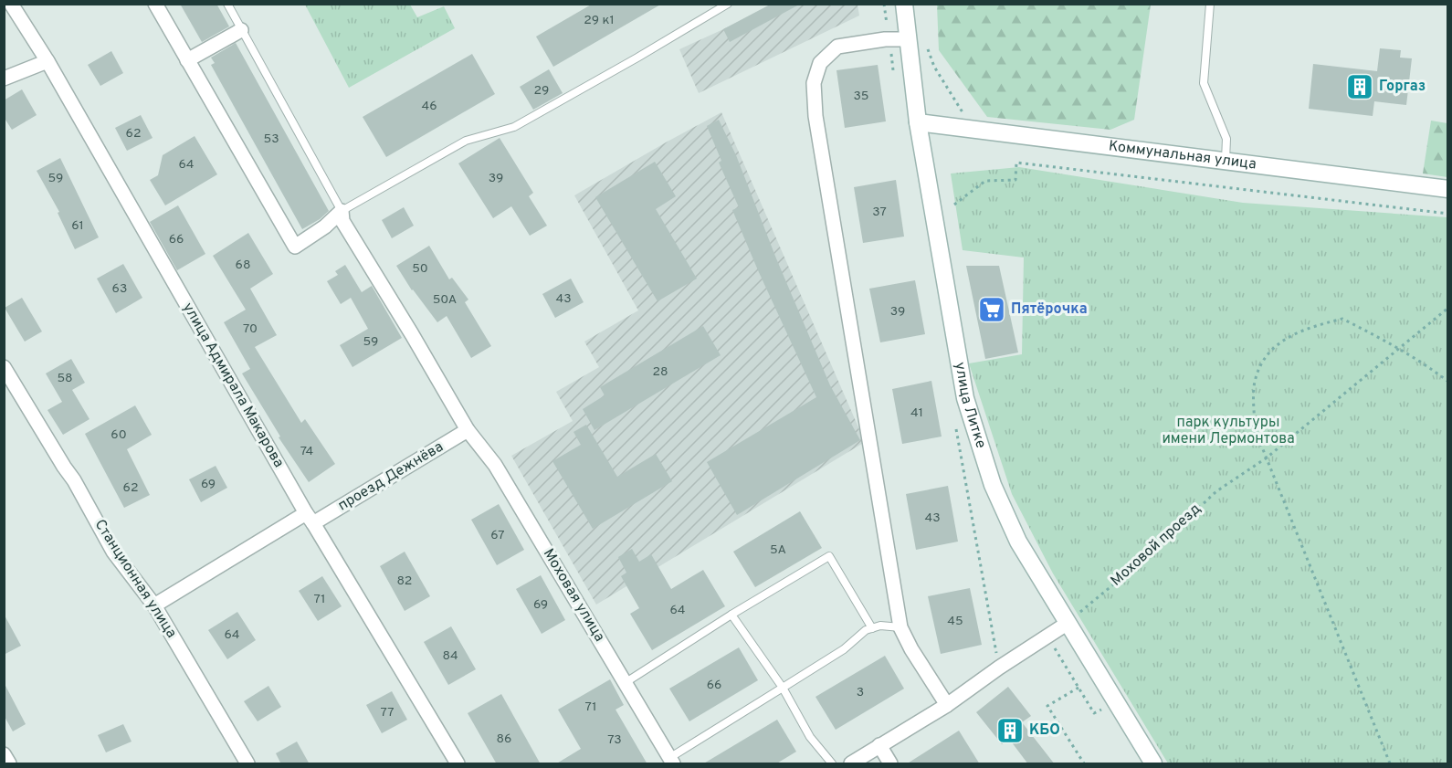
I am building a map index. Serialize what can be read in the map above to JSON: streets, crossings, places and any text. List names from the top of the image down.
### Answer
{
  "streets": {
    "main road": ["Коммунальная улица", "улица Литке"],
    "street": [
      "улица Адмирала Макарова",
      "проезд Дежнёва",
      "Станционная улица",
      "Моховая улица"
    ],
    "path": ["Моховой проезд"]
  },
  "crossings": [
    ["Коммунальная улица", "улица Литке"],
    ["улица Адмирала Макарова", "проезд Дежнёва"],
    ["улица Литке", "Моховой проезд"],
    ["проезд Дежнёва", "Станционная улица"],
    ["проезд Дежнёва", "Моховая улица"]
  ],
  "parks": ["парк культуры имени Лермонтова"],
  "places": {
    "building": ["Горгаз", "КБО"],
    "supermarket": ["Пятёрочка"]
  },
  "house_numbers": [
    "29 к1",
    "29",
    "35",
    "46",
    "62",
    "53",
    "64",
    "59",
    "39",
    "37",
    "61",
    "66",
    "68",
    "50",
    "63",
    "43",
    "50А",
    "39",
    "70",
    "59",
    "28",
    "58",
    "41",
    "60",
    "74",
    "69",
    "62",
    "43",
    "67",
    "5А",
    "82",
    "71",
    "69",
    "64",
    "45",
    "64",
    "84",
    "66",
    "3",
    "71",
    "77",
    "86",
    "73"
  ]
}
